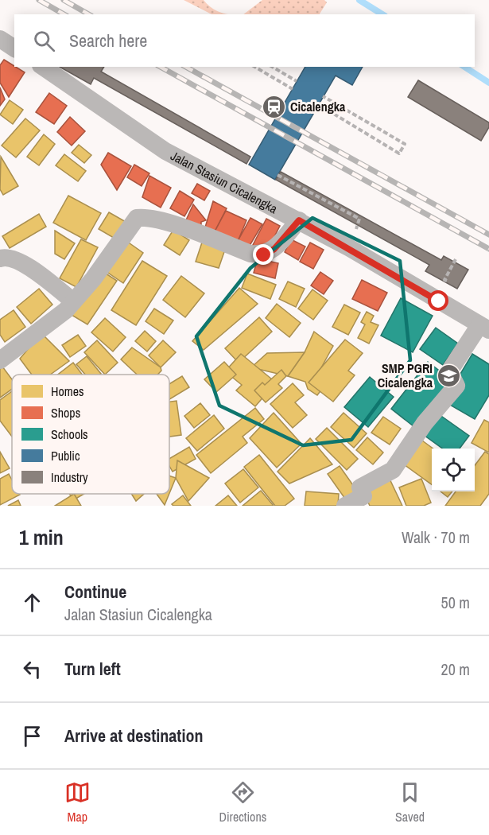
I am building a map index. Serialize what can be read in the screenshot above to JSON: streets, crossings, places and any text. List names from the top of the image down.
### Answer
{
  "streets": {
    "street": ["Jalan Stasiun Cicalengka"]
  },
  "places": {
    "station": ["Cicalengka"],
    "school or university": ["SMP PGRI Cicalengka"]
  },
  "legend": [
    "Homes",
    "Shops",
    "Schools",
    "Public",
    "Industry"
  ],
  "page": {
    "search": "Search here",
    "heading": ["1 min", "Walk · 70 m"],
    "list": [
      ["Continue", "Jalan Stasiun Cicalengka", "50 m"],
      ["Turn left", "20 m"],
      "Arrive at destination"
    ],
    "nav": ["Map", "Directions", "Saved"]
  }
}
